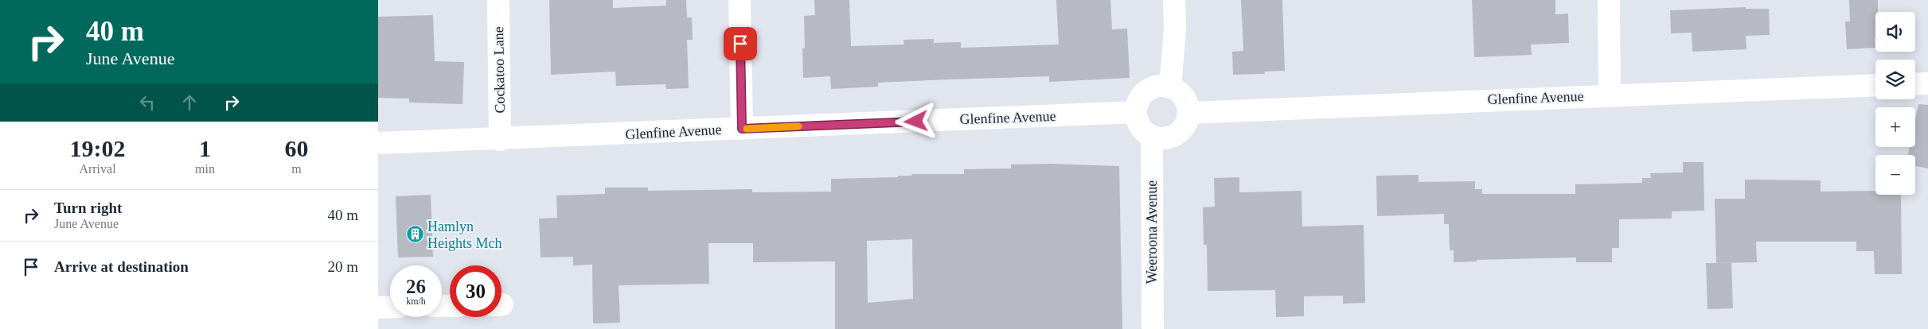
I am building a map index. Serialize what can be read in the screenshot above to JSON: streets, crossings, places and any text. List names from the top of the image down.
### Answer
{
  "streets": {
    "street": ["Cockatoo Lane", "Glenfine Avenue", "Weeroona Avenue"]
  },
  "crossings": [
    ["Cockatoo Lane", "Glenfine Avenue"],
    ["Glenfine Avenue", "Weeroona Avenue"]
  ],
  "places": {
    "building": ["Hamlyn Heights Mch"]
  },
  "page": {
    "turn": ["40 m", "June Avenue"],
    "map_buttons": ["+", "−"],
    "eta": [
      "19:02",
      "Arrival",
      "1",
      "min",
      "60",
      "m"
    ],
    "list": [
      {
        "name": "Turn right",
        "note": "June Avenue",
        "value": "40 m"
      },
      {
        "name": "Arrive at destination",
        "value": "20 m"
      }
    ],
    "speed": "26 km/h",
    "limit": "30"
  }
}
